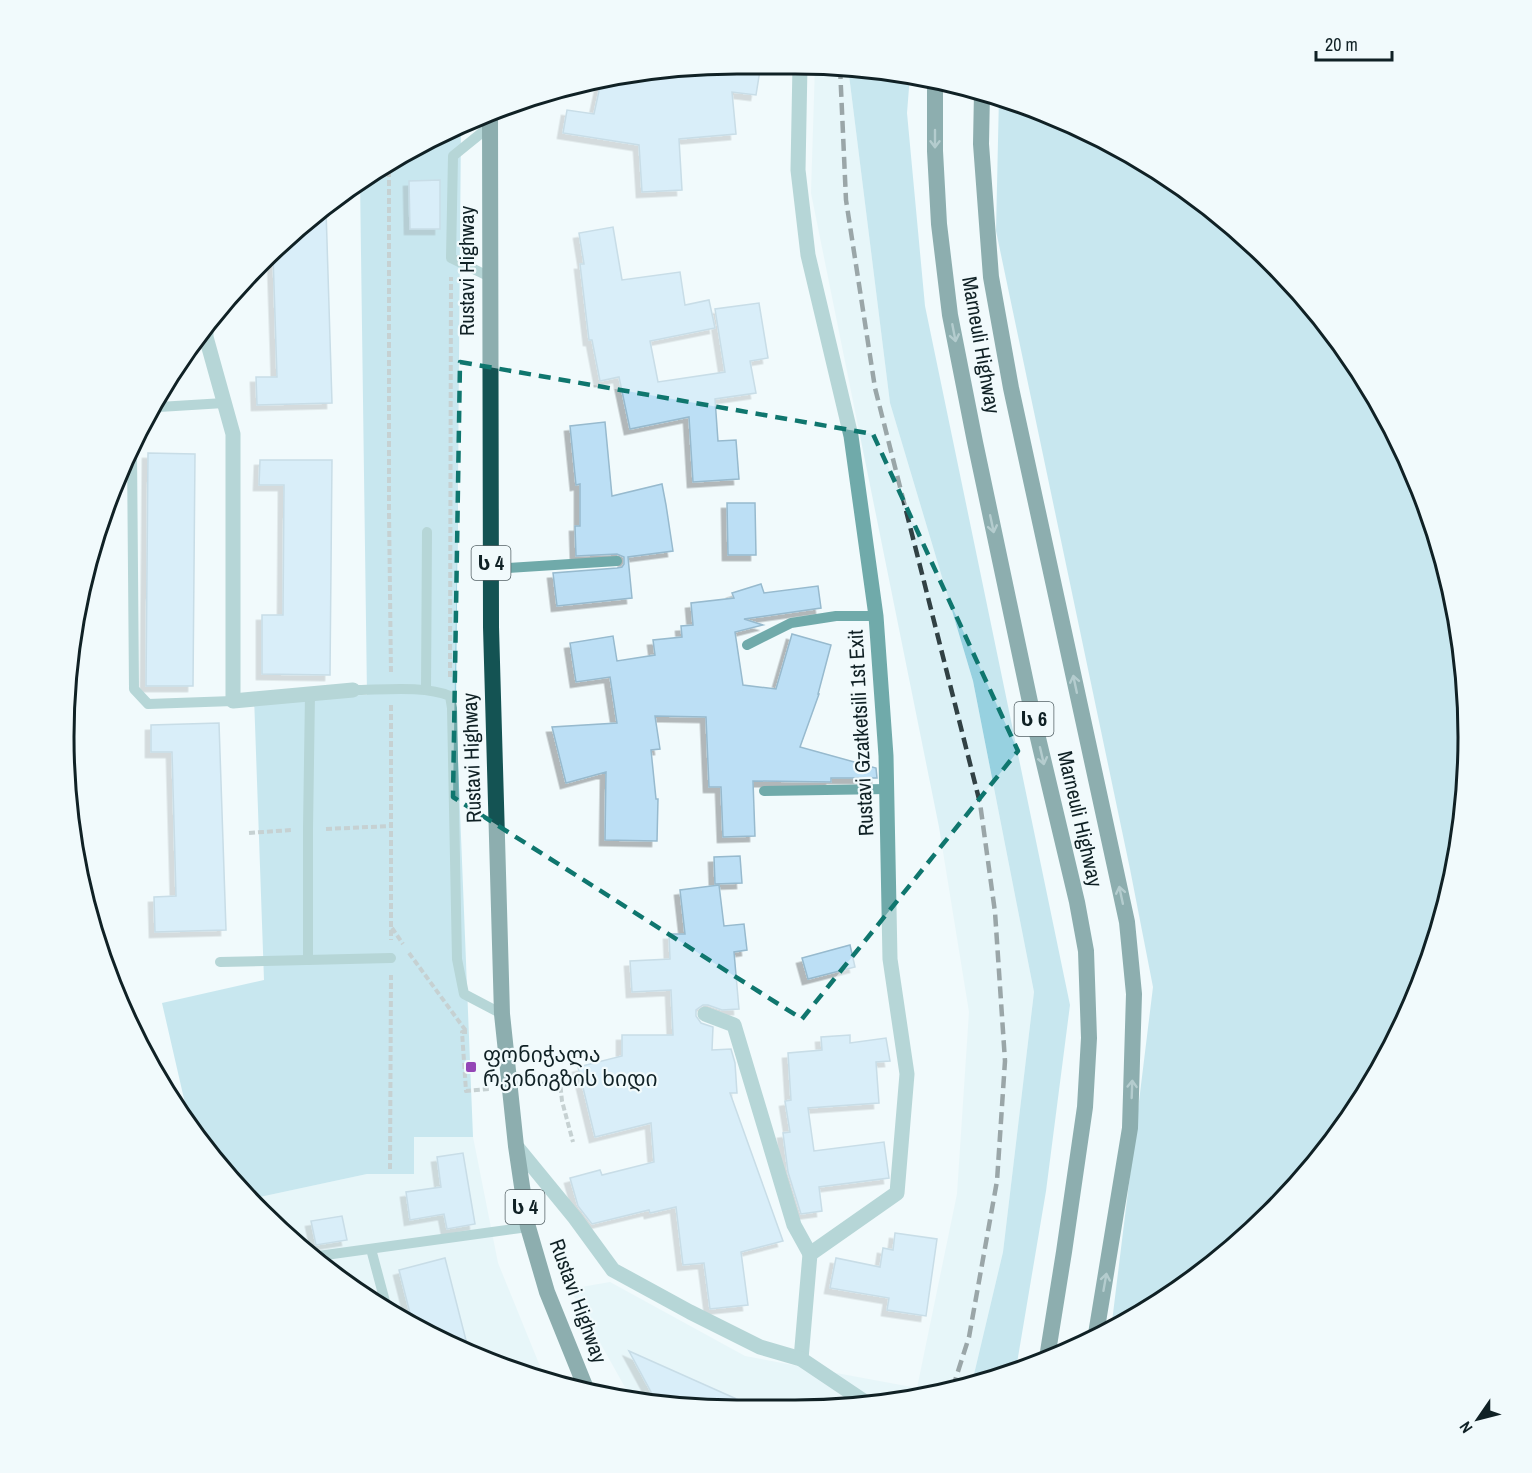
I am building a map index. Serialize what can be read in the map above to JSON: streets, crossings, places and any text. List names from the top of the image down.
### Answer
{
  "streets": {
    "highway": [
      "Rustavi Highway",
      "Marneuli Highway",
      "ს 4",
      "ს 6"
    ],
    "street": ["Rustavi Gzatketsili 1st Exit"]
  },
  "places": {
    "transit": ["ფონიჭალა რკინიგზის ხიდი"]
  },
  "scale_bar": "20 m",
  "north": "bottom left"
}
